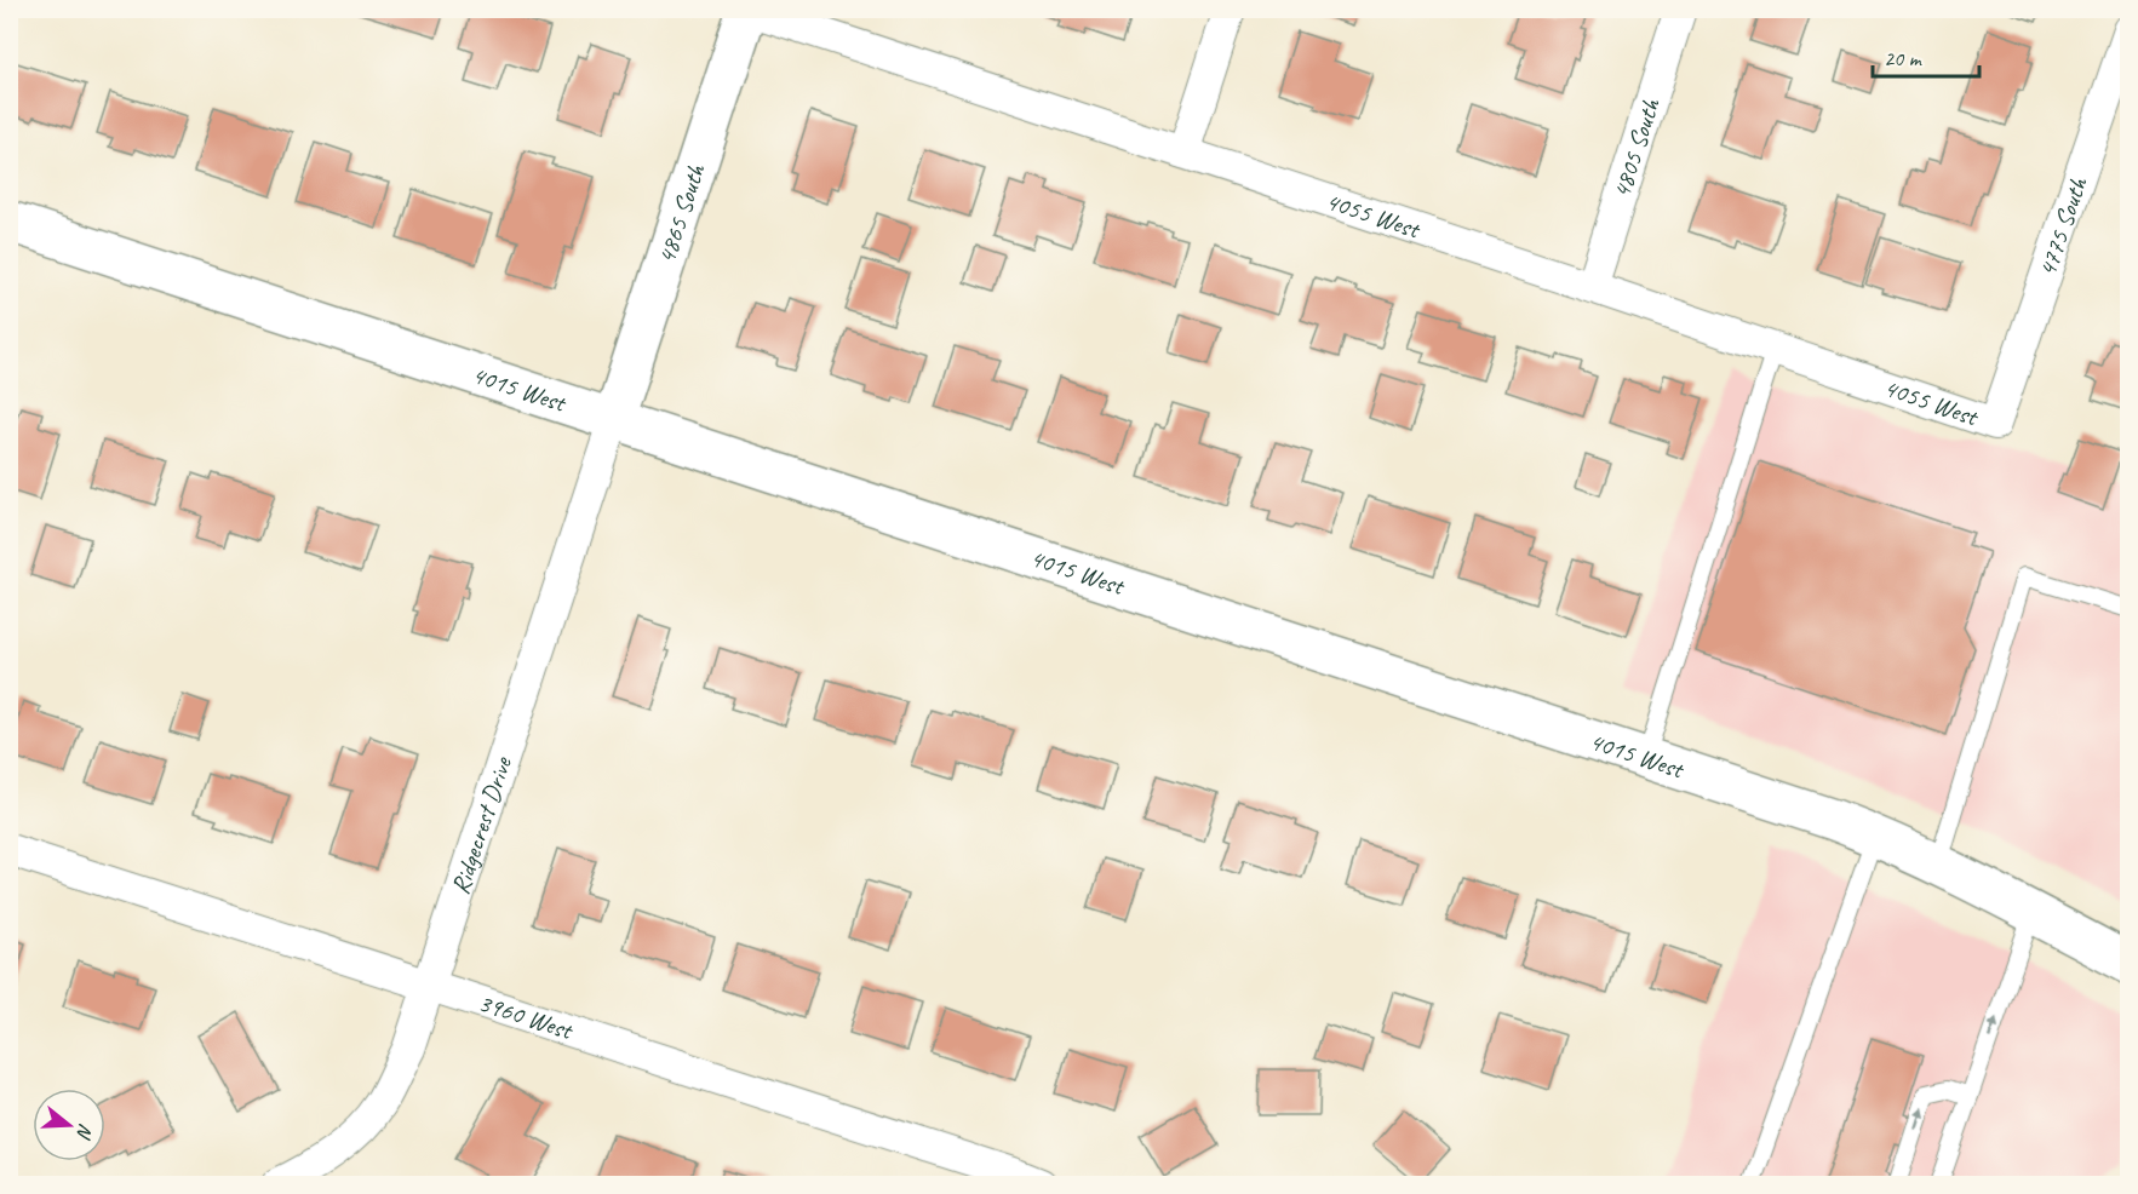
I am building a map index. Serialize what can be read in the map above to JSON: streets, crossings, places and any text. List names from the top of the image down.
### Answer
{
  "streets": {
    "street": [
      "4805 South",
      "4865 South",
      "4055 West",
      "4775 South",
      "4015 West",
      "Ridgecrest Drive",
      "3960 West"
    ]
  },
  "crossings": [
    ["4805 South", "4055 West"],
    ["4865 South", "4055 West"],
    ["4865 South", "4015 West"],
    ["4865 South", "Ridgecrest Drive"],
    ["4055 West", "4775 South"],
    ["4015 West", "Ridgecrest Drive"],
    ["Ridgecrest Drive", "3960 West"]
  ],
  "scale_bar": "20 m",
  "north": "right"
}
